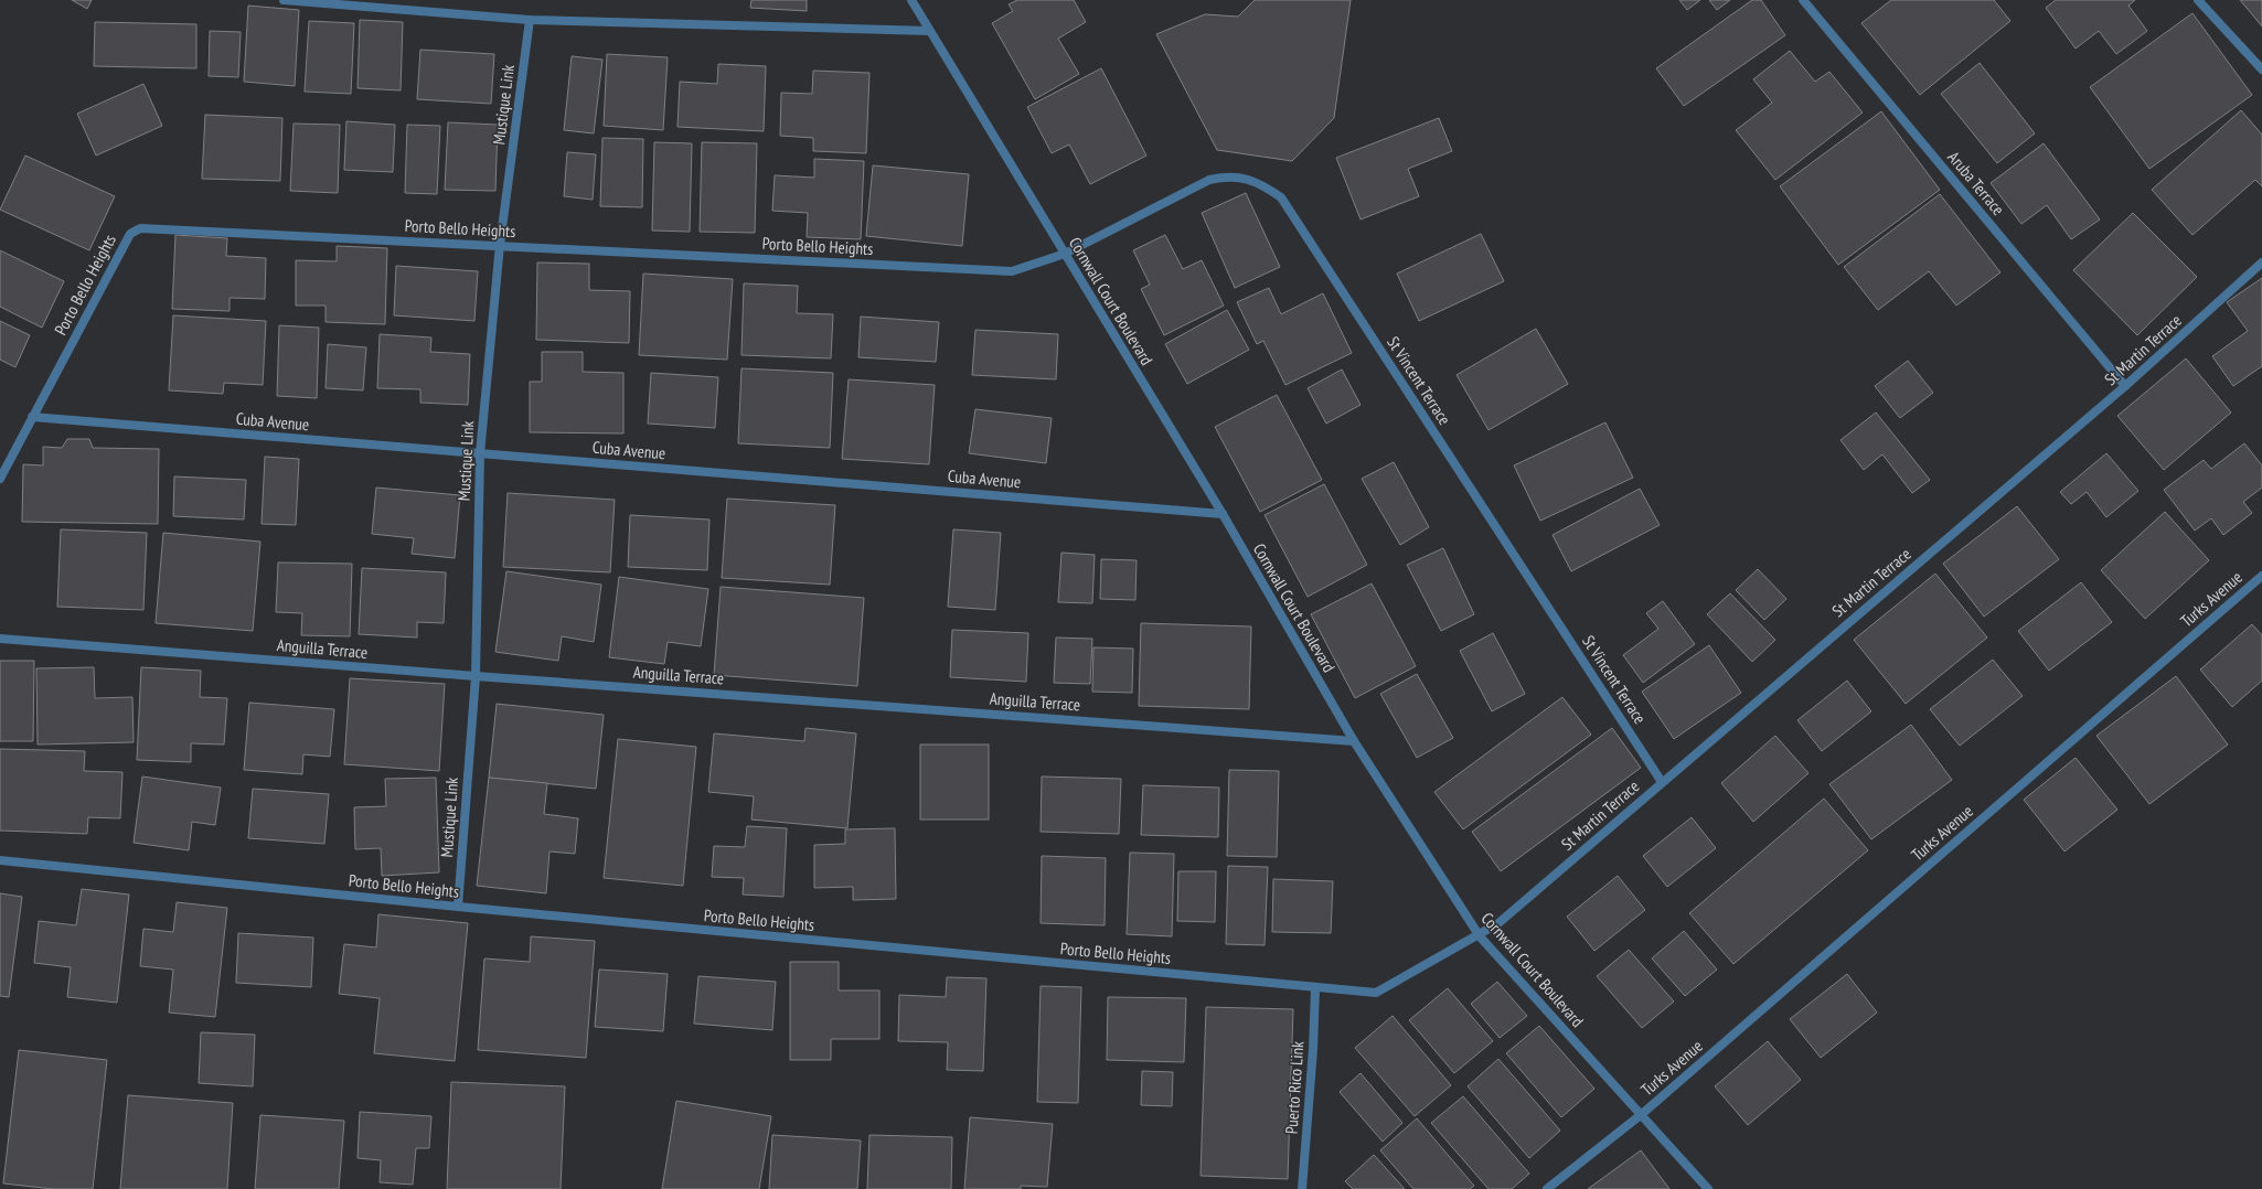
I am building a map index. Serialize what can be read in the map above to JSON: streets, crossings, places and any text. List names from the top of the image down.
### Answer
{
  "streets": {
    "street": [
      "Mustique Link",
      "Aruba Terrace",
      "Porto Bello Heights",
      "Cornwall Court Boulevard",
      "St Martin Terrace",
      "St Vincent Terrace",
      "Cuba Avenue",
      "Turks Avenue",
      "Anguilla Terrace",
      "Puerto Rico Link"
    ]
  },
  "crossings": [
    ["Mustique Link", "Porto Bello Heights"],
    ["Mustique Link", "Cuba Avenue"],
    ["Mustique Link", "Anguilla Terrace"],
    ["Aruba Terrace", "St Martin Terrace"],
    ["Porto Bello Heights", "Cornwall Court Boulevard"],
    ["Porto Bello Heights", "St Martin Terrace"],
    ["Porto Bello Heights", "St Vincent Terrace"],
    ["Porto Bello Heights", "Cuba Avenue"],
    ["Porto Bello Heights", "Puerto Rico Link"],
    ["Cornwall Court Boulevard", "St Vincent Terrace"],
    ["Cornwall Court Boulevard", "Cuba Avenue"],
    ["Cornwall Court Boulevard", "Turks Avenue"],
    ["Cornwall Court Boulevard", "Anguilla Terrace"],
    ["St Martin Terrace", "St Vincent Terrace"]
  ]
}
